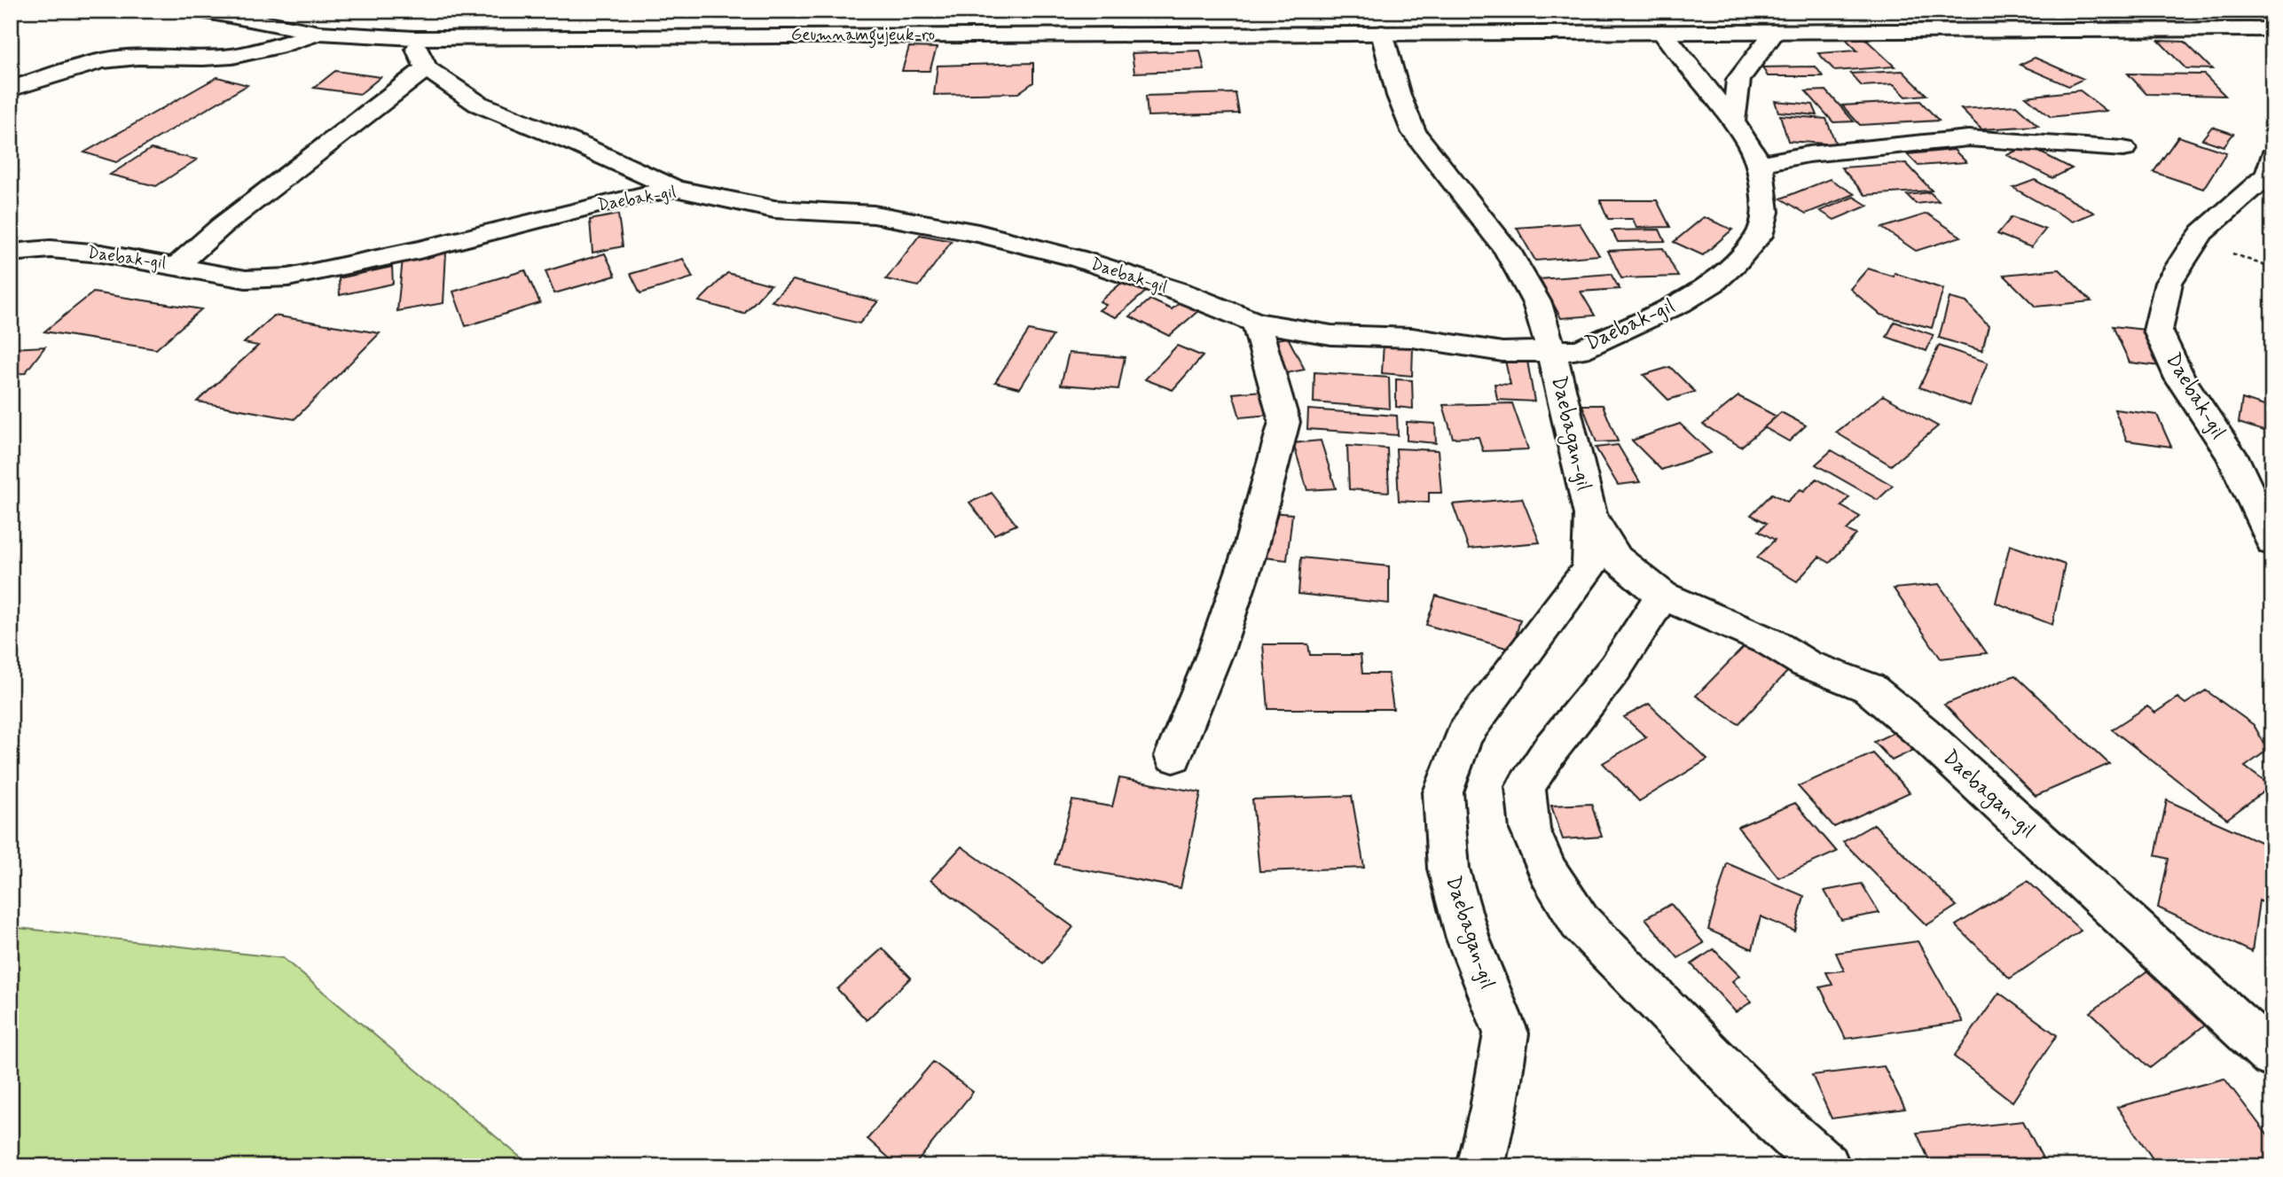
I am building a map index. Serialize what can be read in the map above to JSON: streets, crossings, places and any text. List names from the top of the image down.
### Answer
{
  "streets": {
    "street": ["Geumnamgujeuk-ro", "Daebak-gil", "Daebagan-gil"]
  },
  "crossings": [
    ["Geumnamgujeuk-ro", "Daebak-gil"],
    ["Geumnamgujeuk-ro", "Daebagan-gil"],
    ["Daebak-gil", "Daebagan-gil"]
  ]
}
